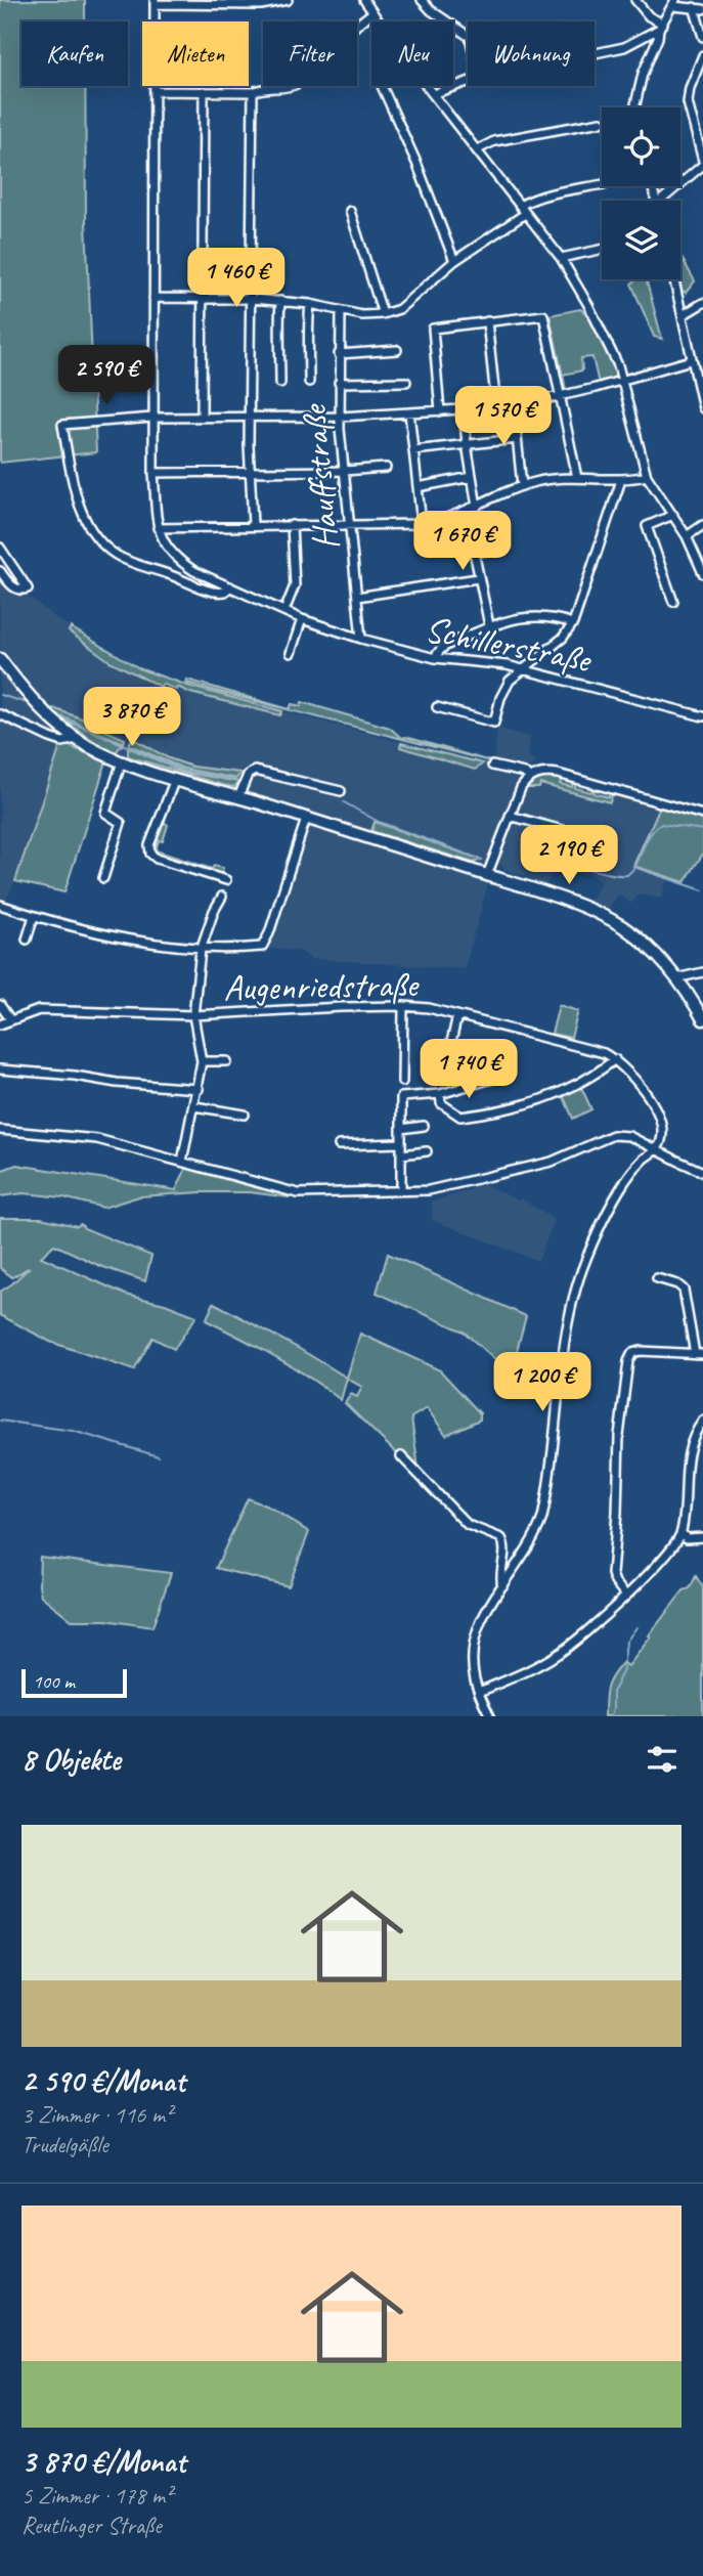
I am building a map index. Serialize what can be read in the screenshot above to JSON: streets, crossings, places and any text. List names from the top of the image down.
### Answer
{
  "streets": {
    "street": ["Hauffstraße", "Schillerstraße", "Augenriedstraße"]
  },
  "crossings": [
    ["Hauffstraße", "Schillerstraße"]
  ],
  "scale_bar": "100 m",
  "page": {
    "chip": [
      "Kaufen",
      "Mieten",
      "Filter",
      "Neu",
      "Wohnung"
    ],
    "price": [
      "1 460 €",
      "2 590 €",
      "1 570 €",
      "1 670 €",
      "3 870 €",
      "2 190 €",
      "1 740 €",
      "1 200 €"
    ],
    "scale": "100 m",
    "heading": "8 Objekte",
    "list": [
      {
        "name": "2 590 €/Monat",
        "note": "3 Zimmer · 116 m² · Trudelgäßle"
      },
      {
        "name": "3 870 €/Monat",
        "note": "5 Zimmer · 178 m² · Reutlinger Straße"
      }
    ]
  }
}
